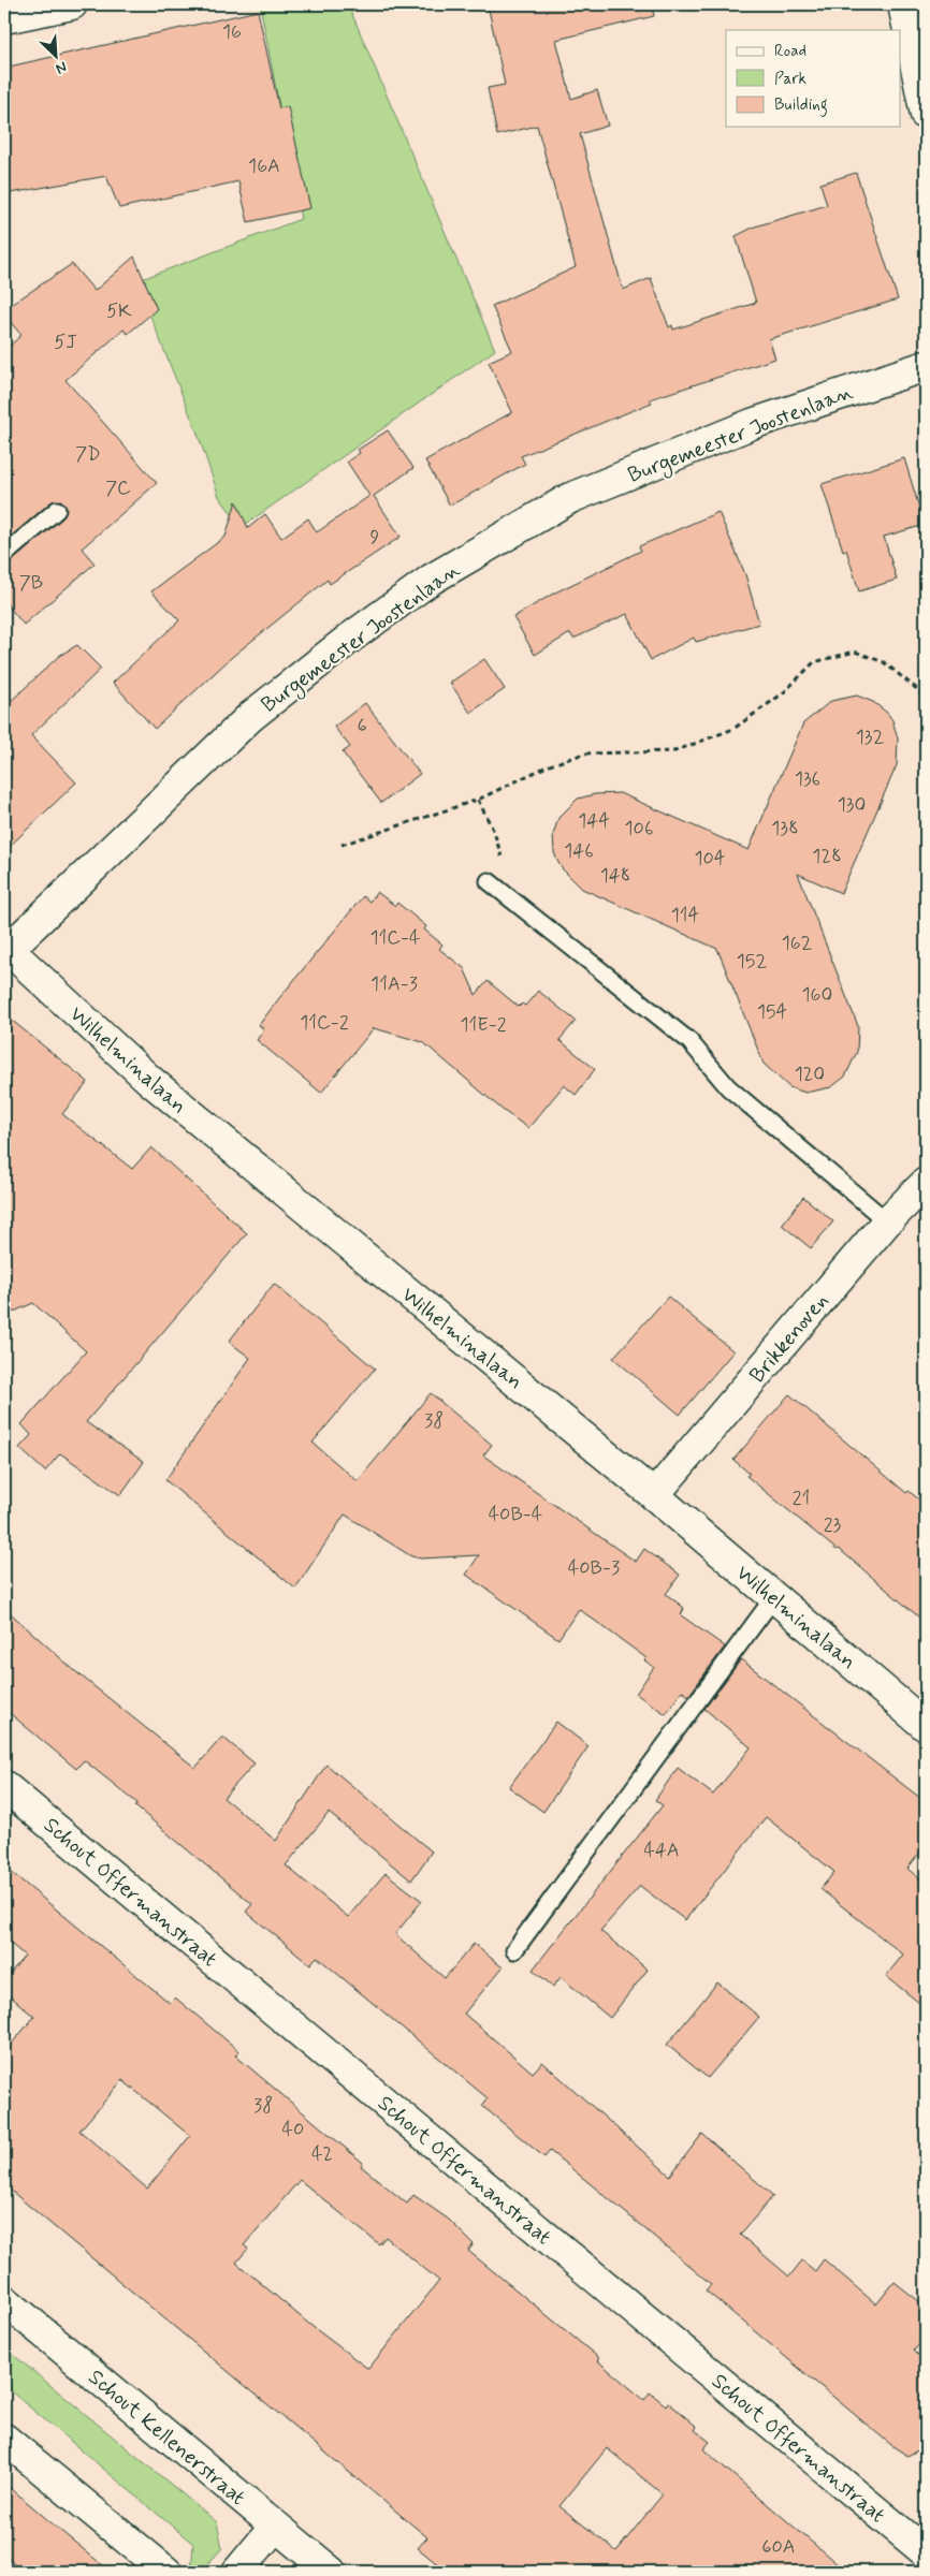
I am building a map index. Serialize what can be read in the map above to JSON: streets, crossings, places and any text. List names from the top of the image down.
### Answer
{
  "streets": {
    "street": [
      "Burgemeester Joostenlaan",
      "Wilhelminalaan",
      "Brikkenoven",
      "Schout Offermanstraat",
      "Schout Kellenerstraat"
    ]
  },
  "crossings": [
    ["Burgemeester Joostenlaan", "Wilhelminalaan"],
    ["Wilhelminalaan", "Brikkenoven"]
  ],
  "house_numbers": [
    "16",
    "16A",
    "5K",
    "5J",
    "7D",
    "7C",
    "9",
    "7B",
    "6",
    "132",
    "136",
    "130",
    "144",
    "106",
    "138",
    "146",
    "128",
    "104",
    "148",
    "114",
    "11C-4",
    "162",
    "152",
    "11A-3",
    "160",
    "154",
    "11C-2",
    "11E-2",
    "120",
    "38",
    "21",
    "40B-4",
    "23",
    "40B-3",
    "44A",
    "38",
    "40",
    "42",
    "60A"
  ],
  "legend": ["Road", "Park", "Building"],
  "north": "bottom right"
}
